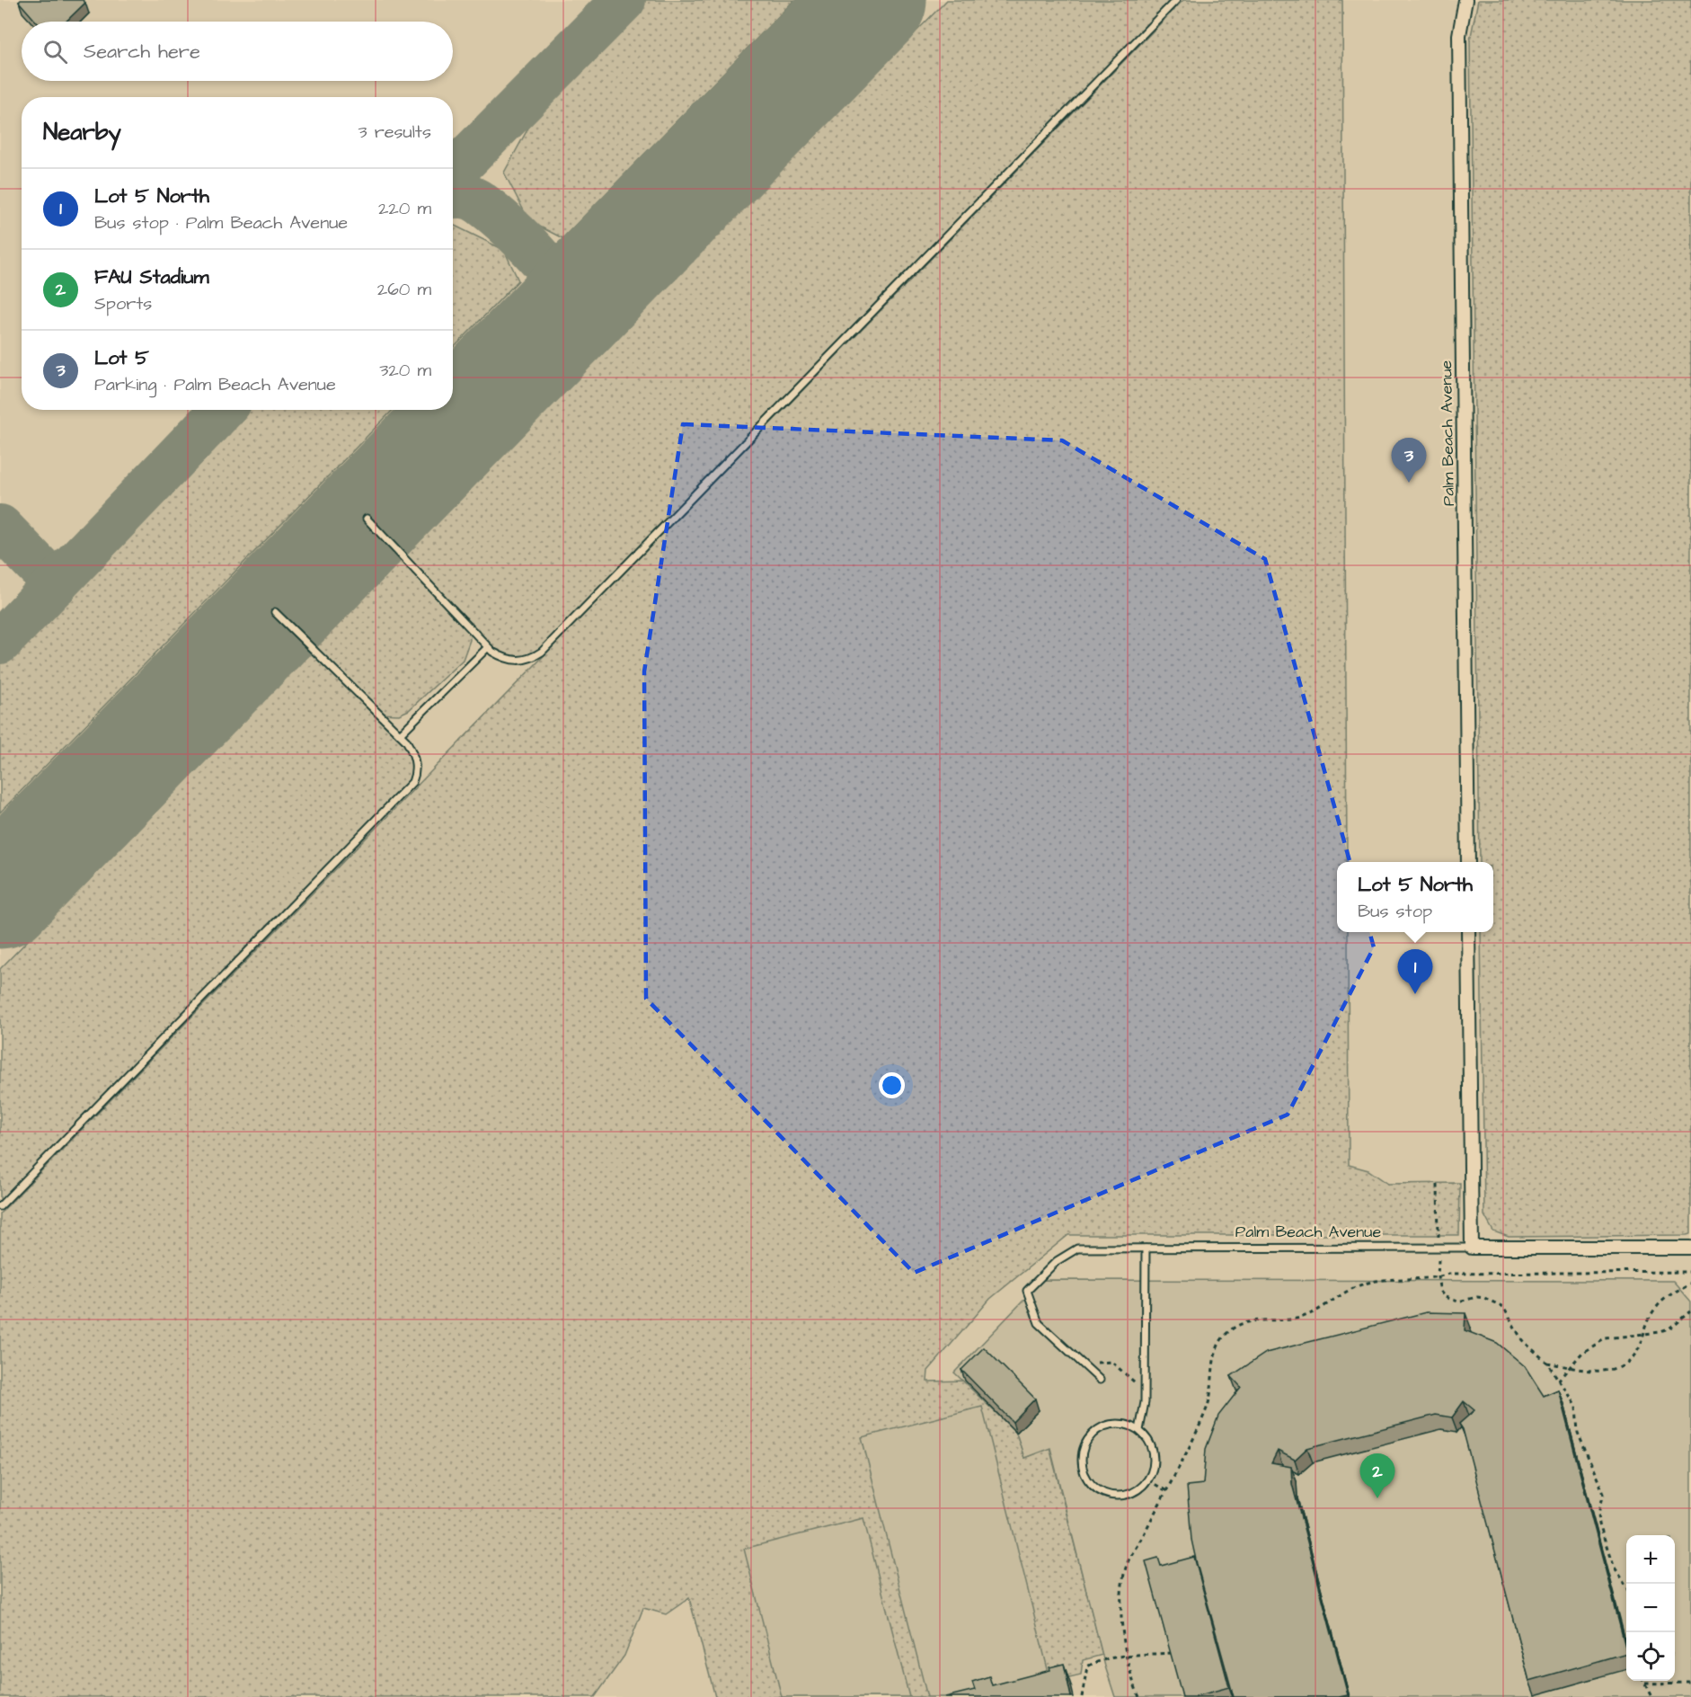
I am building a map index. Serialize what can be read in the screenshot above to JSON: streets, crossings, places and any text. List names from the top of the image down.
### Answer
{
  "streets": {
    "street": ["Palm Beach Avenue"]
  },
  "page": {
    "search": "Search here",
    "heading": ["Nearby", "3 results"],
    "list": [
      {
        "mark": "1",
        "name": "Lot 5 North",
        "note": "Bus stop · Palm Beach Avenue",
        "value": "220 m"
      },
      {
        "mark": "2",
        "name": "FAU Stadium",
        "note": "Sports",
        "value": "260 m"
      },
      {
        "mark": "3",
        "name": "Lot 5",
        "note": "Parking · Palm Beach Avenue",
        "value": "320 m"
      }
    ],
    "pins": ["3", "1", "2"],
    "popup": ["Lot 5 North", "Bus stop"],
    "map_buttons": ["+", "−"]
  }
}
